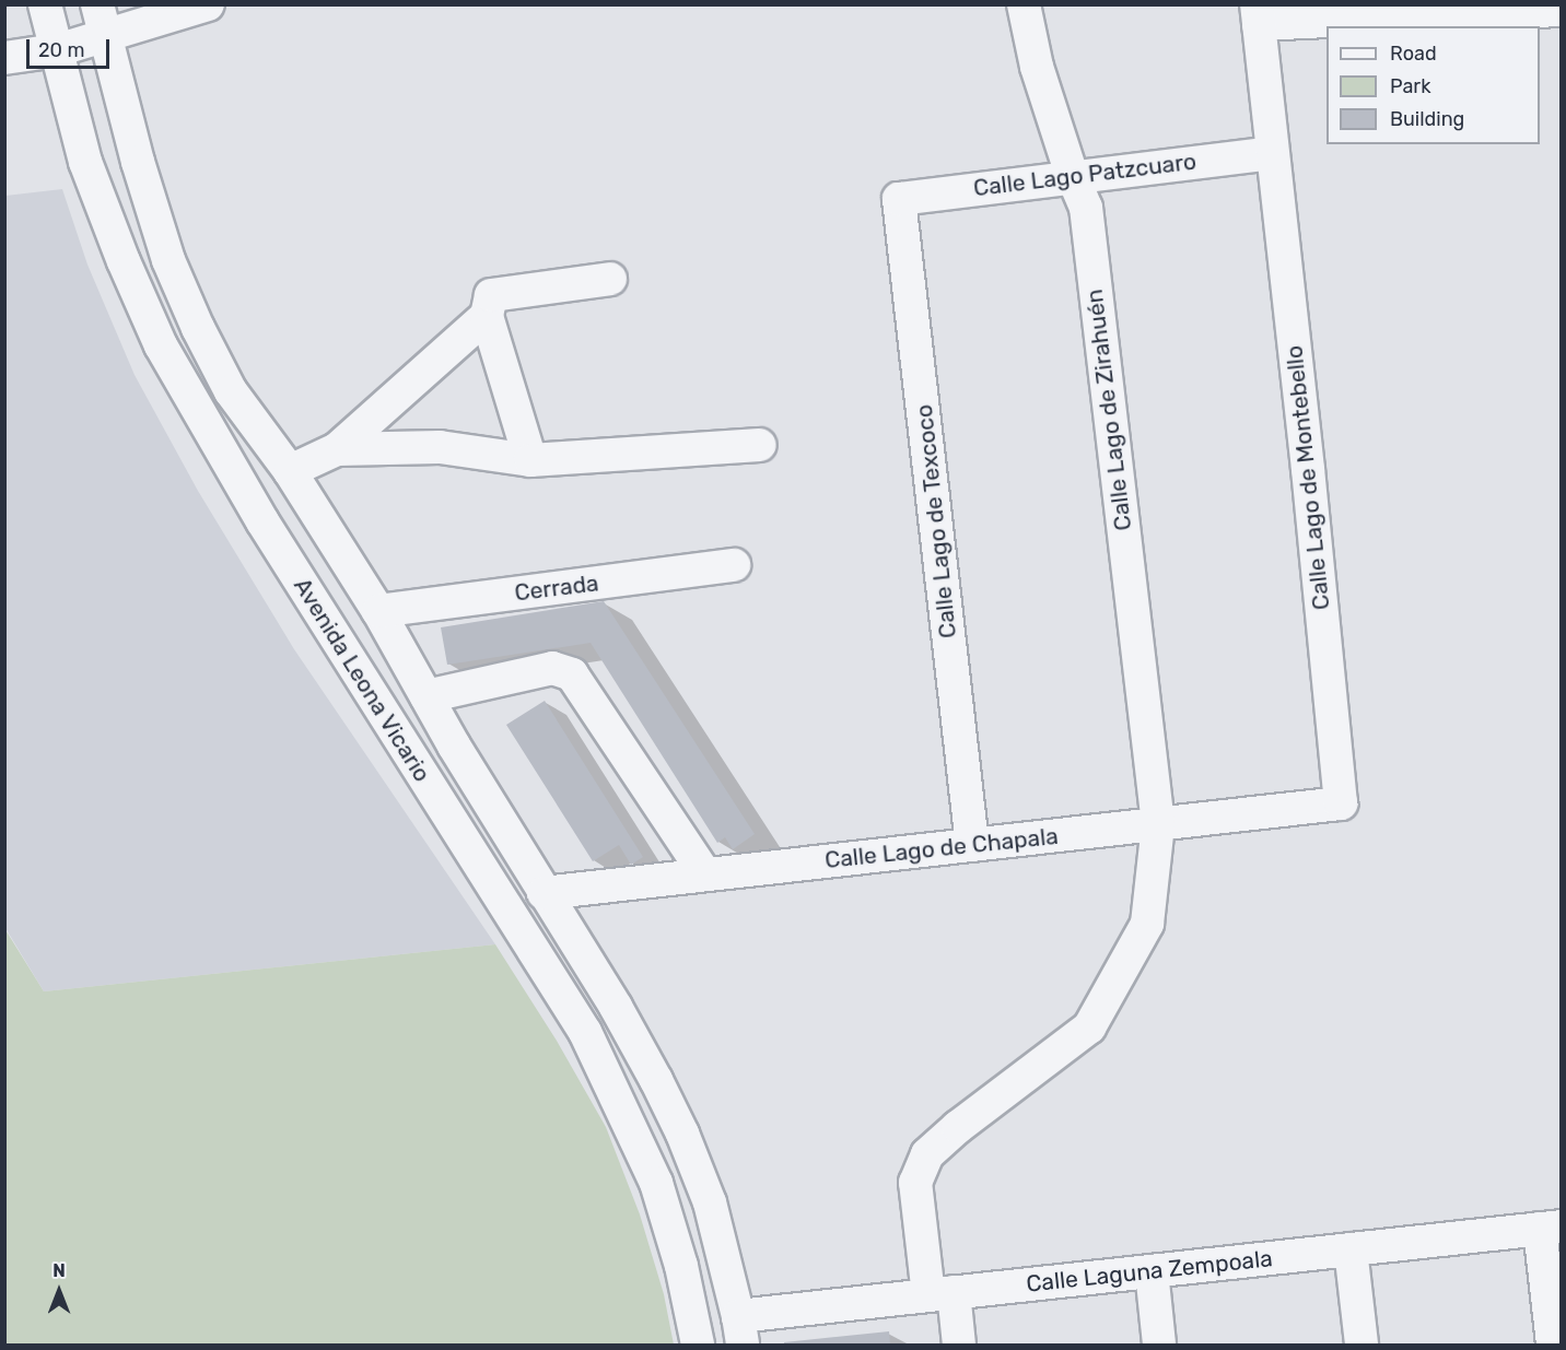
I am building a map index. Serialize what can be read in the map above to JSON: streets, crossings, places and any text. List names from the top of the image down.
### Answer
{
  "streets": {
    "street": [
      "Calle Lago Patzcuaro",
      "Calle Lago de Zirahuén",
      "Calle Lago de Montebello",
      "Calle Lago de Texcoco",
      "Cerrada",
      "Avenida Leona Vicario",
      "Calle Lago de Chapala",
      "Calle Laguna Zempoala"
    ]
  },
  "crossings": [
    ["Calle Lago Patzcuaro", "Calle Lago de Zirahuén"],
    ["Calle Lago Patzcuaro", "Calle Lago de Montebello"],
    ["Calle Lago Patzcuaro", "Calle Lago de Texcoco"],
    ["Calle Lago de Zirahuén", "Calle Lago de Chapala"],
    ["Calle Lago de Zirahuén", "Calle Laguna Zempoala"],
    ["Calle Lago de Montebello", "Calle Lago de Chapala"],
    ["Calle Lago de Texcoco", "Calle Lago de Chapala"],
    ["Cerrada", "Avenida Leona Vicario"],
    ["Avenida Leona Vicario", "Calle Lago de Chapala"],
    ["Avenida Leona Vicario", "Calle Laguna Zempoala"]
  ],
  "legend": ["Road", "Park", "Building"],
  "scale_bar": "20 m",
  "north": "top"
}
